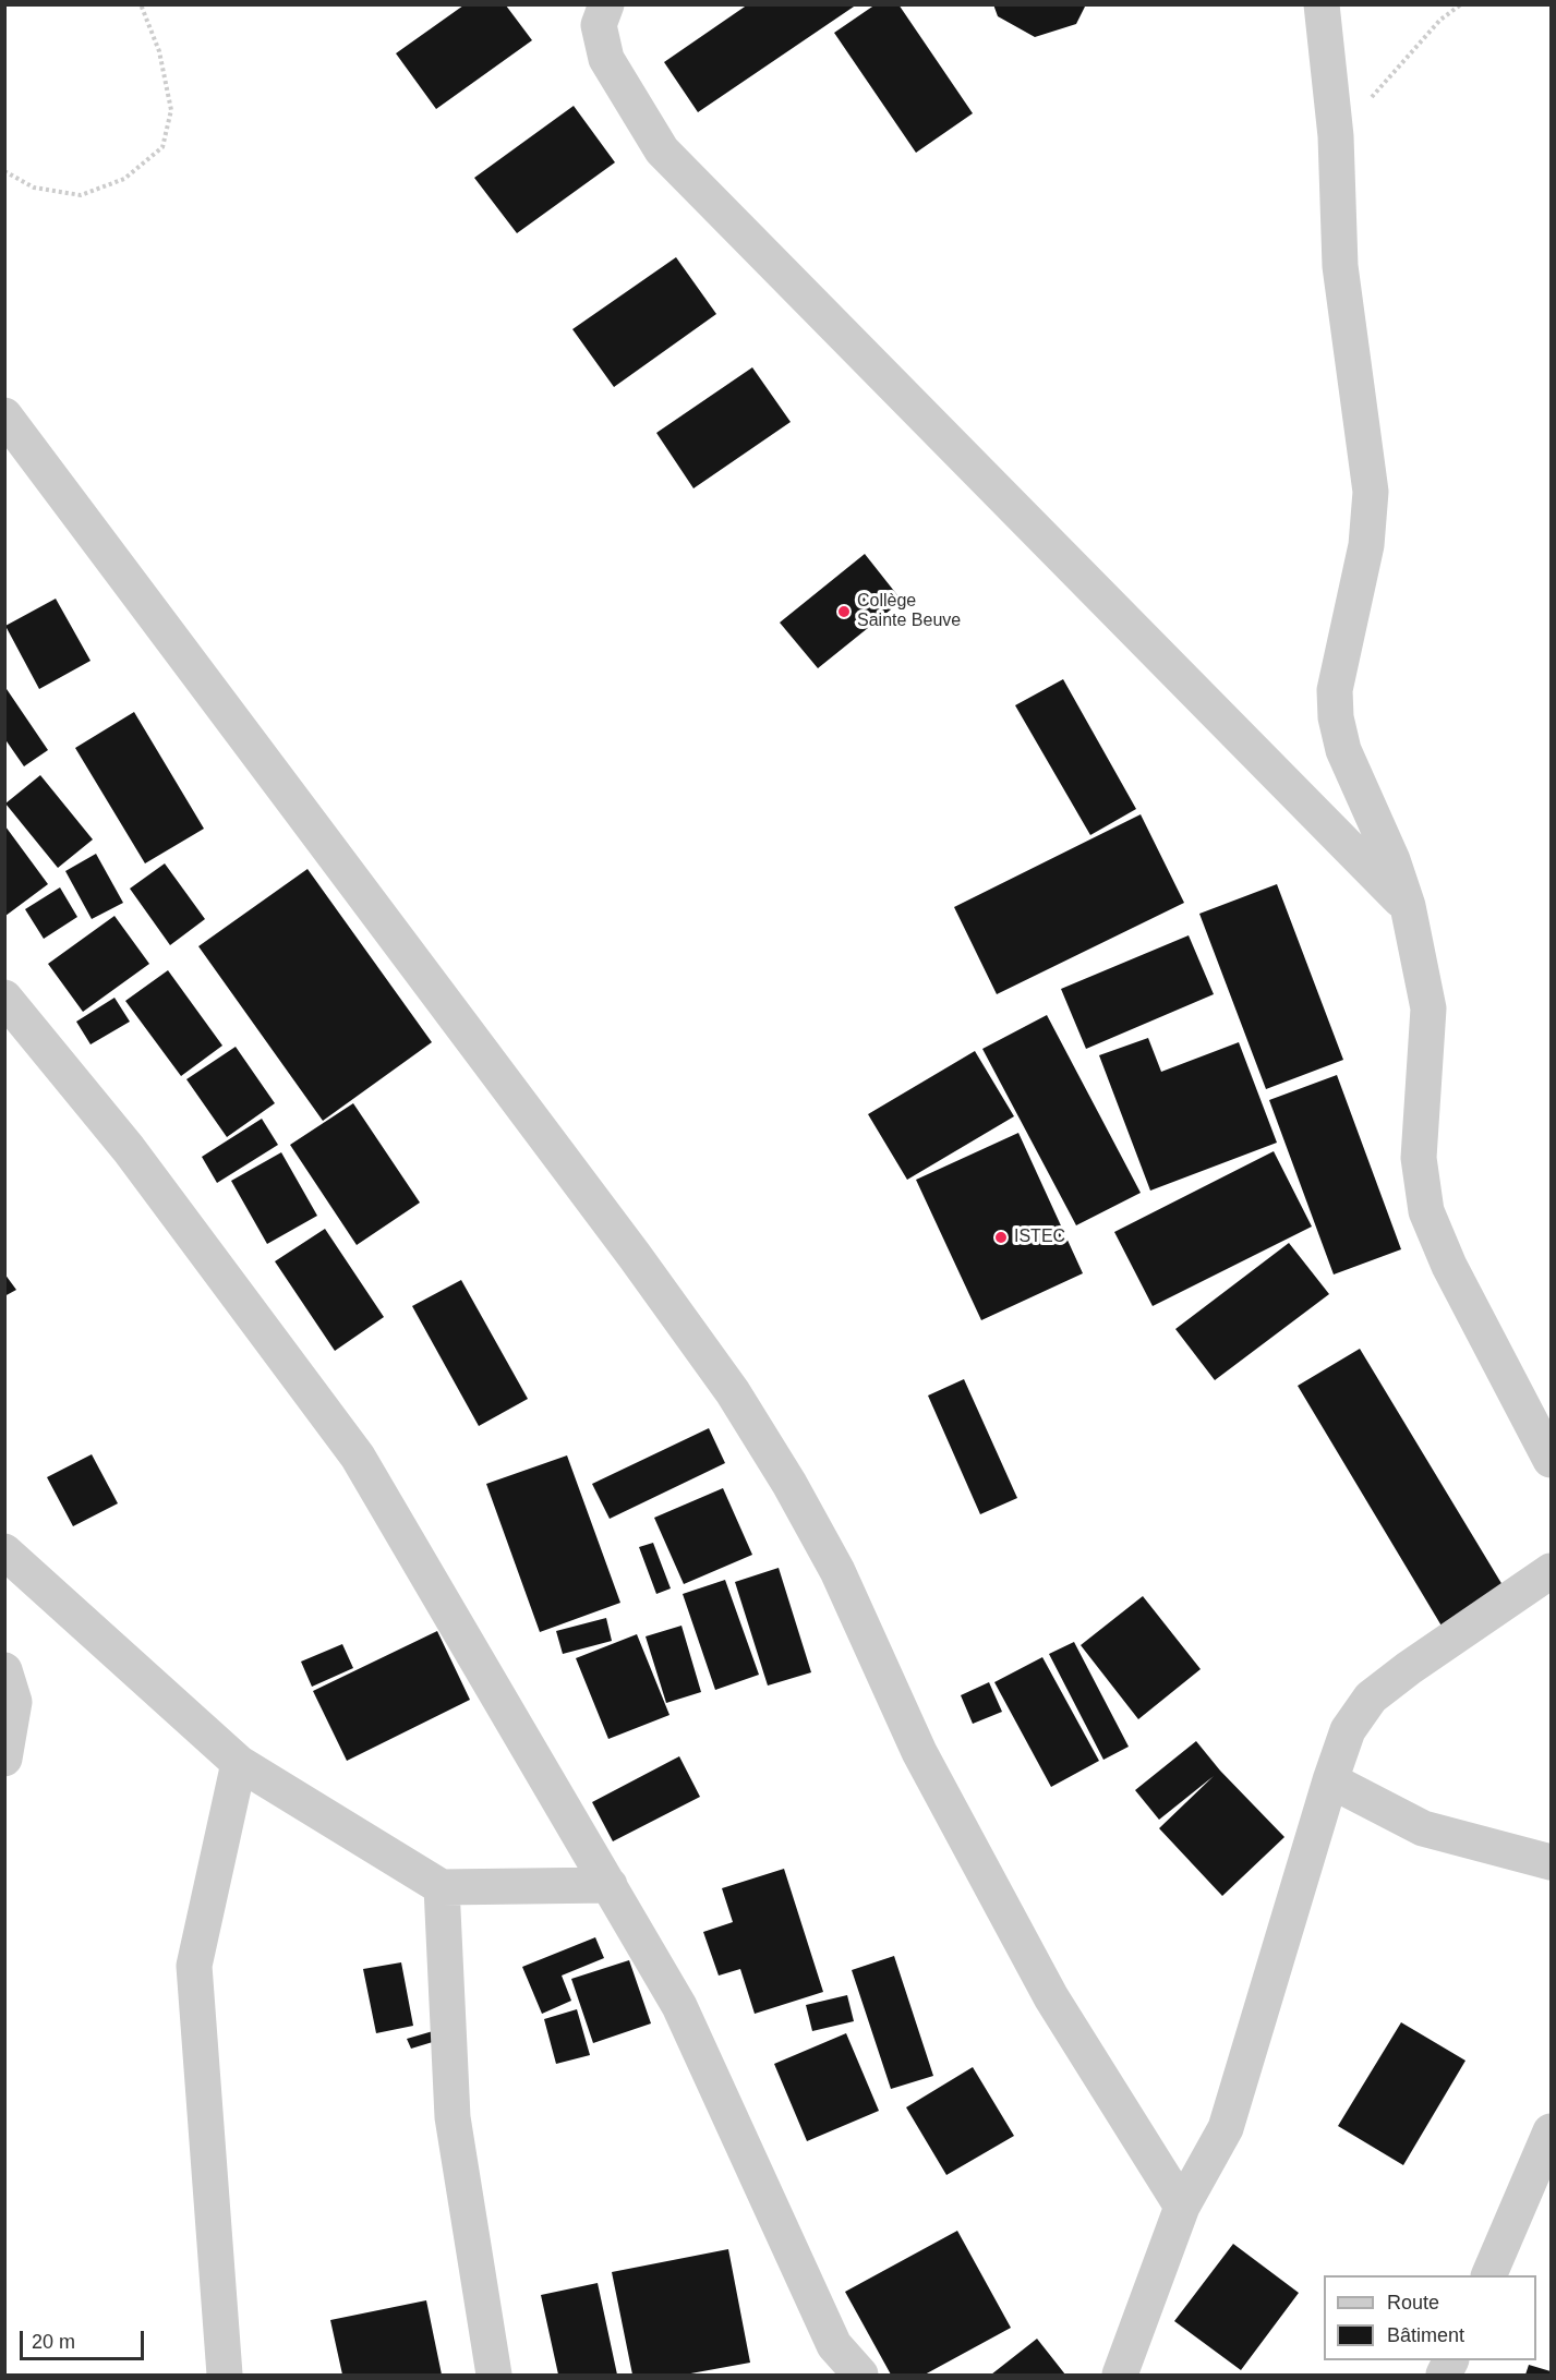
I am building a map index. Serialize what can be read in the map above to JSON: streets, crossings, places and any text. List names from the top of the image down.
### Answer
{
  "places": ["Collège Sainte Beuve", "ISTEC"],
  "legend": ["Route", "Bâtiment"],
  "scale_bar": "20 m"
}
